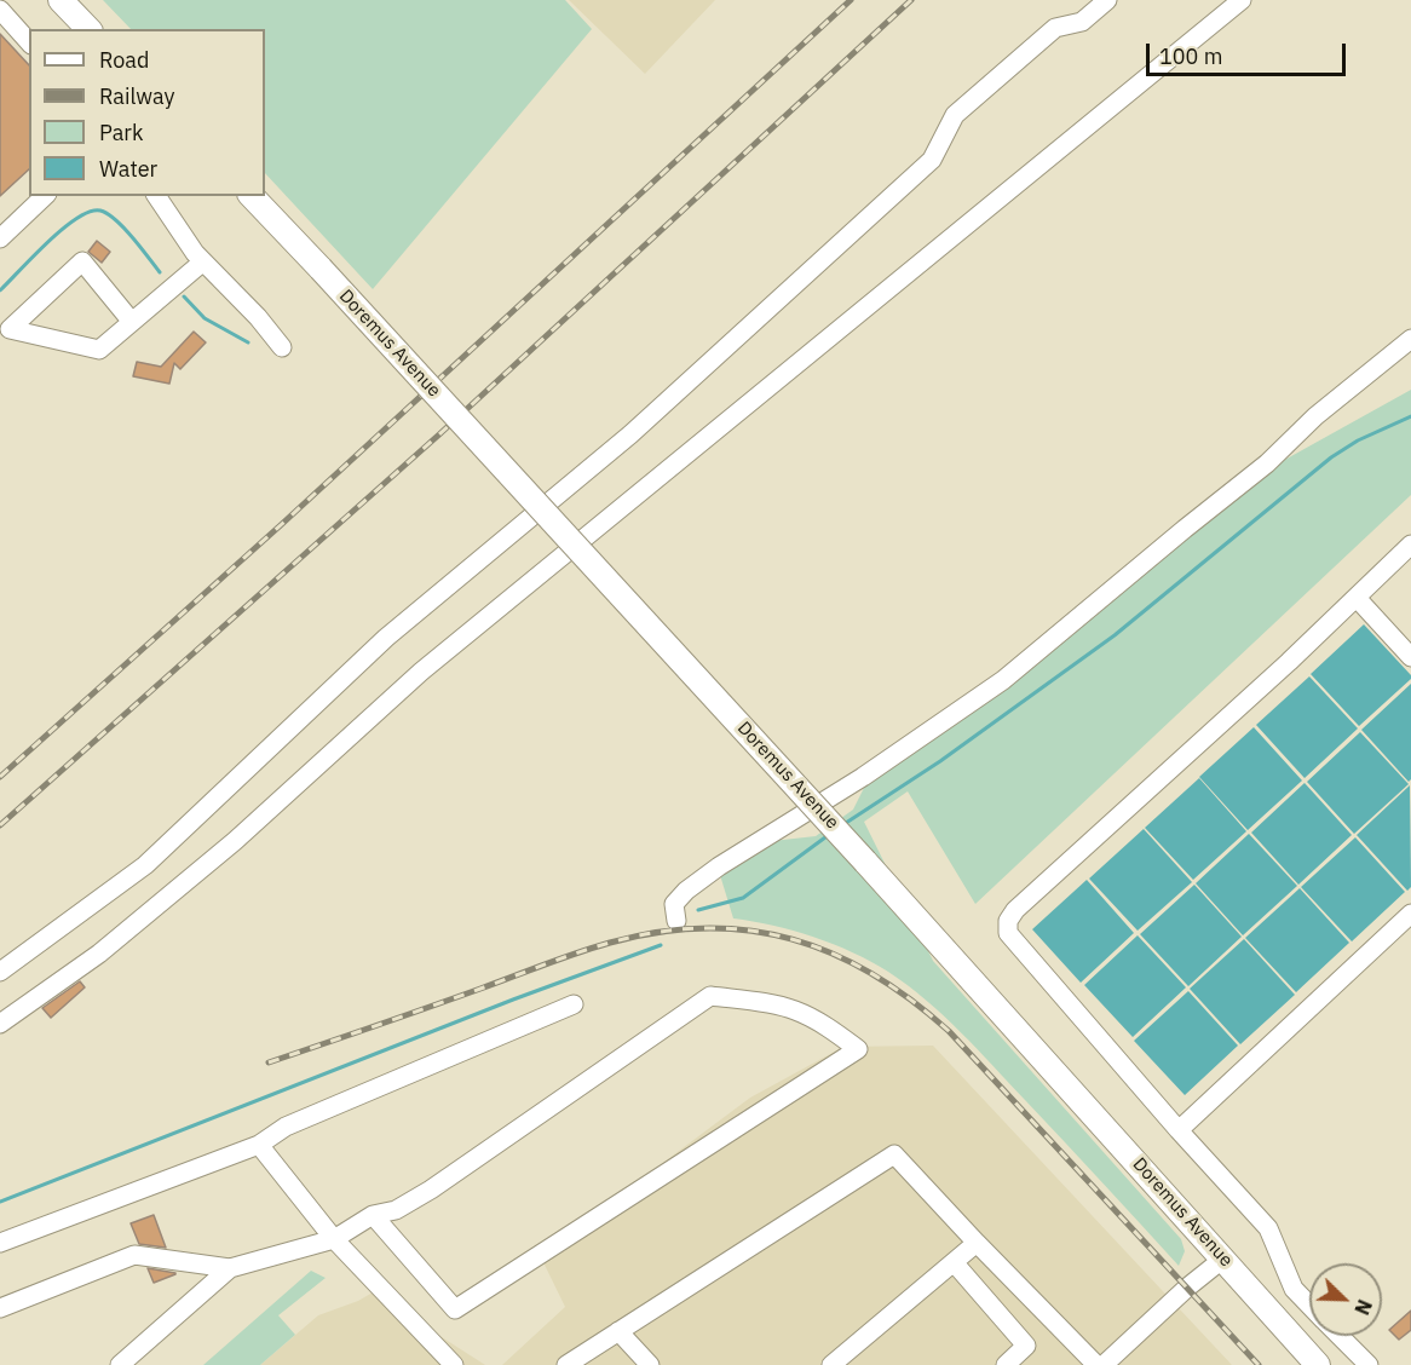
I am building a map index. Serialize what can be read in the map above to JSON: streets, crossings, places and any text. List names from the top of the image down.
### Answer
{
  "streets": {
    "main road": ["Doremus Avenue"]
  },
  "legend": [
    "Road",
    "Railway",
    "Park",
    "Water"
  ],
  "scale_bar": "100 m",
  "north": "bottom right"
}
